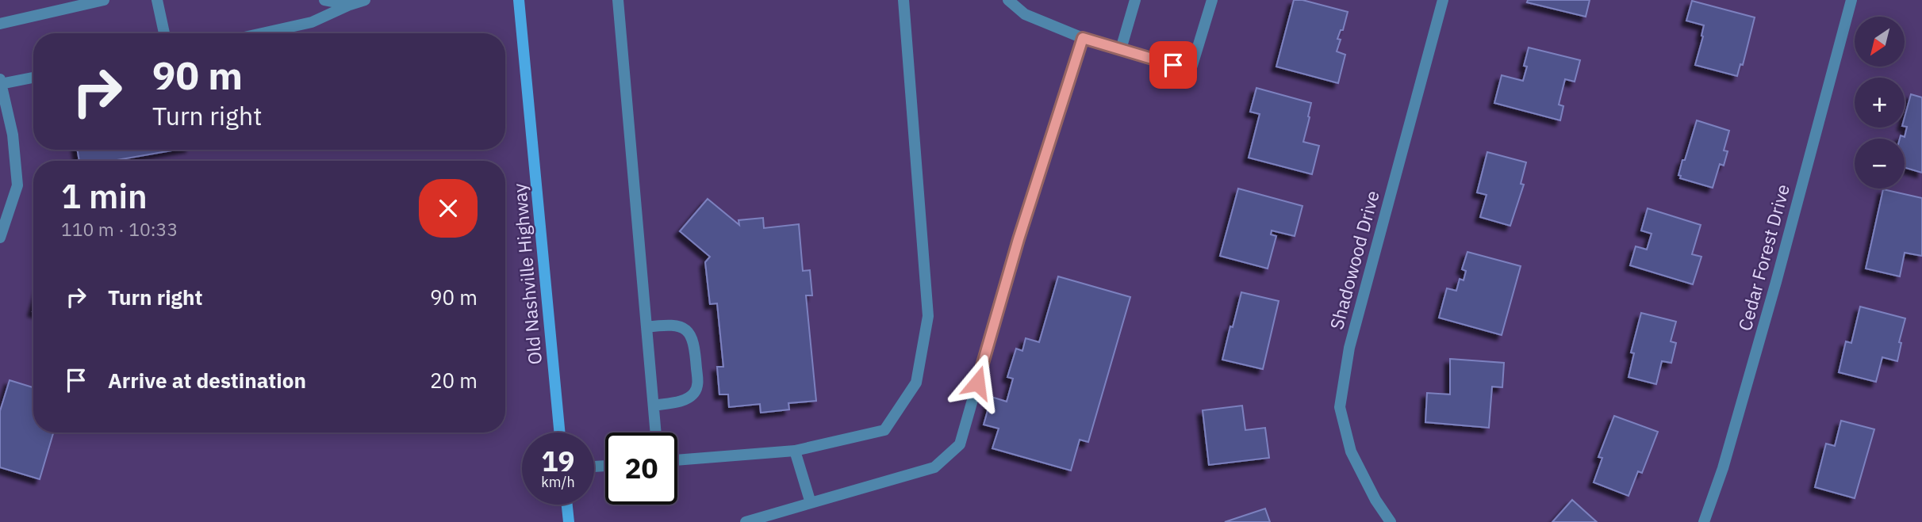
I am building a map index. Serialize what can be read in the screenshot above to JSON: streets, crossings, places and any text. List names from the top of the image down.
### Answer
{
  "streets": {
    "main road": ["Old Nashville Highway"],
    "street": ["Cedar Forest Drive", "Shadowood Drive"]
  },
  "north": "bottom left",
  "page": {
    "map_buttons": ["+", "−"],
    "turn": ["90 m", "Turn right"],
    "heading": ["1 min", "110 m · 10:33"],
    "list": [
      {
        "name": "Turn right",
        "value": "90 m"
      },
      {
        "name": "Arrive at destination",
        "value": "20 m"
      }
    ],
    "speed": "19 km/h",
    "limit": "20"
  }
}
